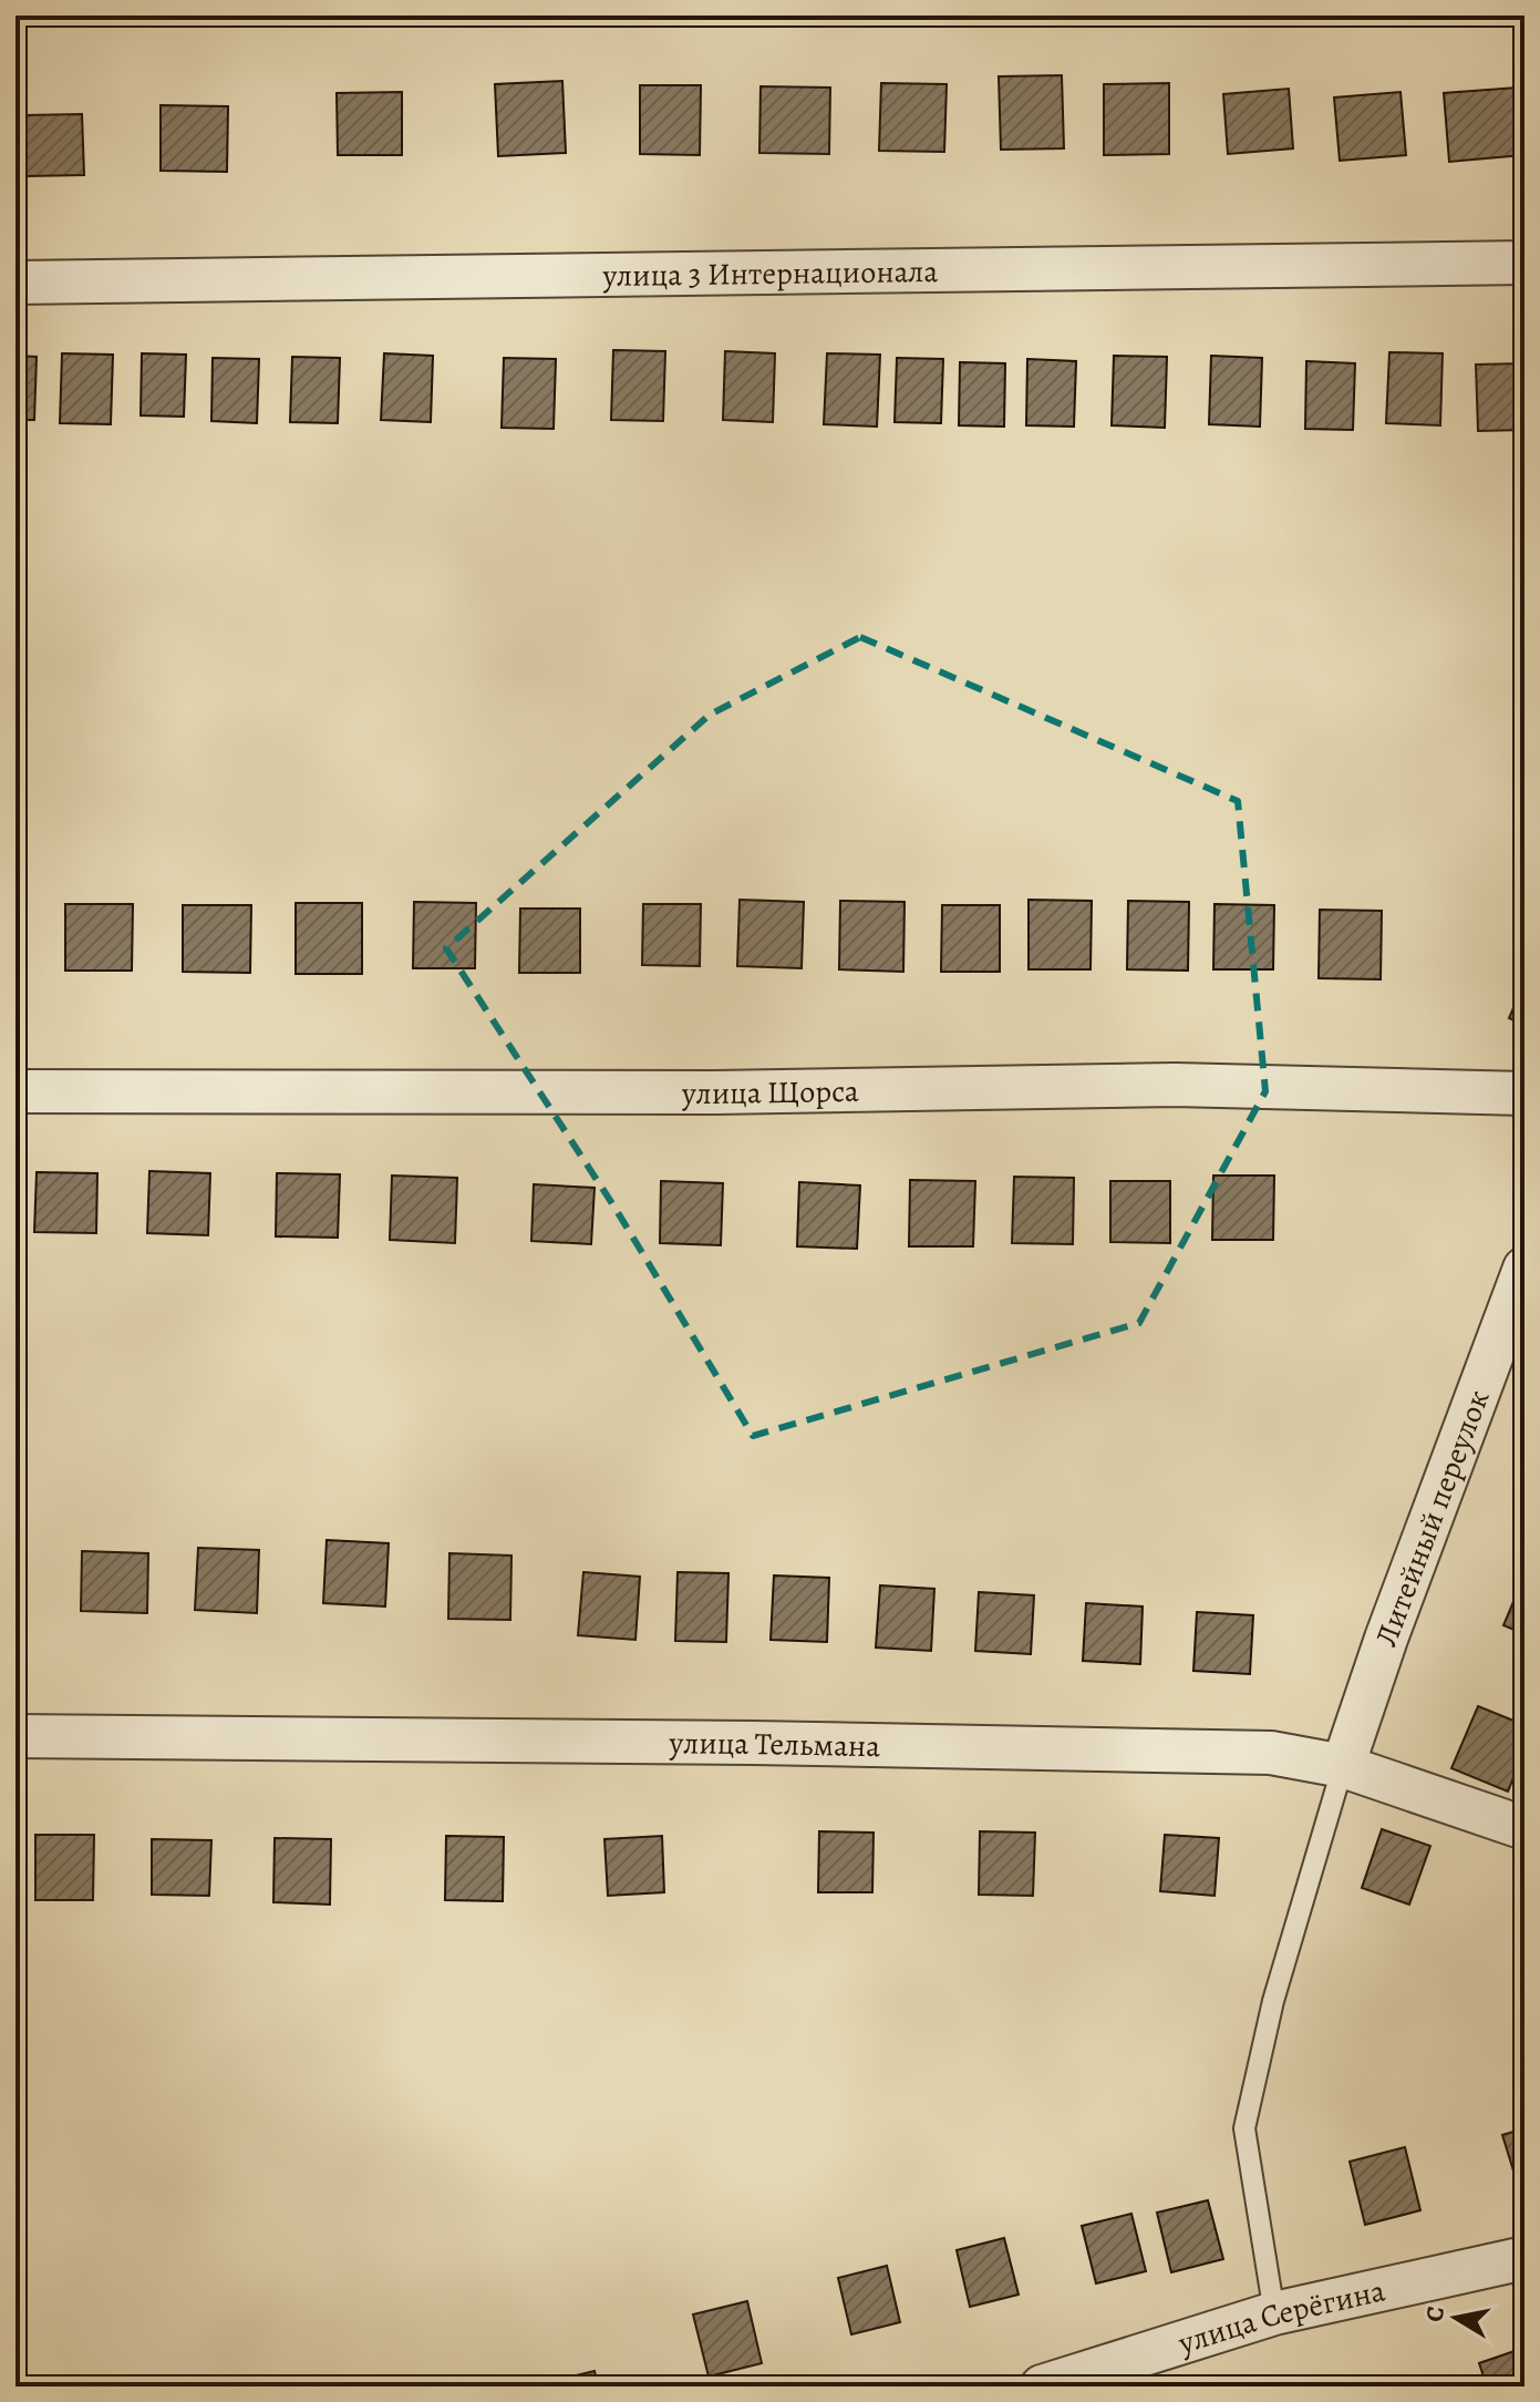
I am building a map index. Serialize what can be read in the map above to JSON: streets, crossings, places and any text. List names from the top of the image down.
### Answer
{
  "streets": {
    "street": [
      "улица 3 Интернационала",
      "улица Щорса",
      "Литейный переулок",
      "улица Тельмана",
      "улица Серёгина"
    ]
  },
  "crossings": [
    ["Литейный переулок", "улица Тельмана"]
  ],
  "north": "left"
}
